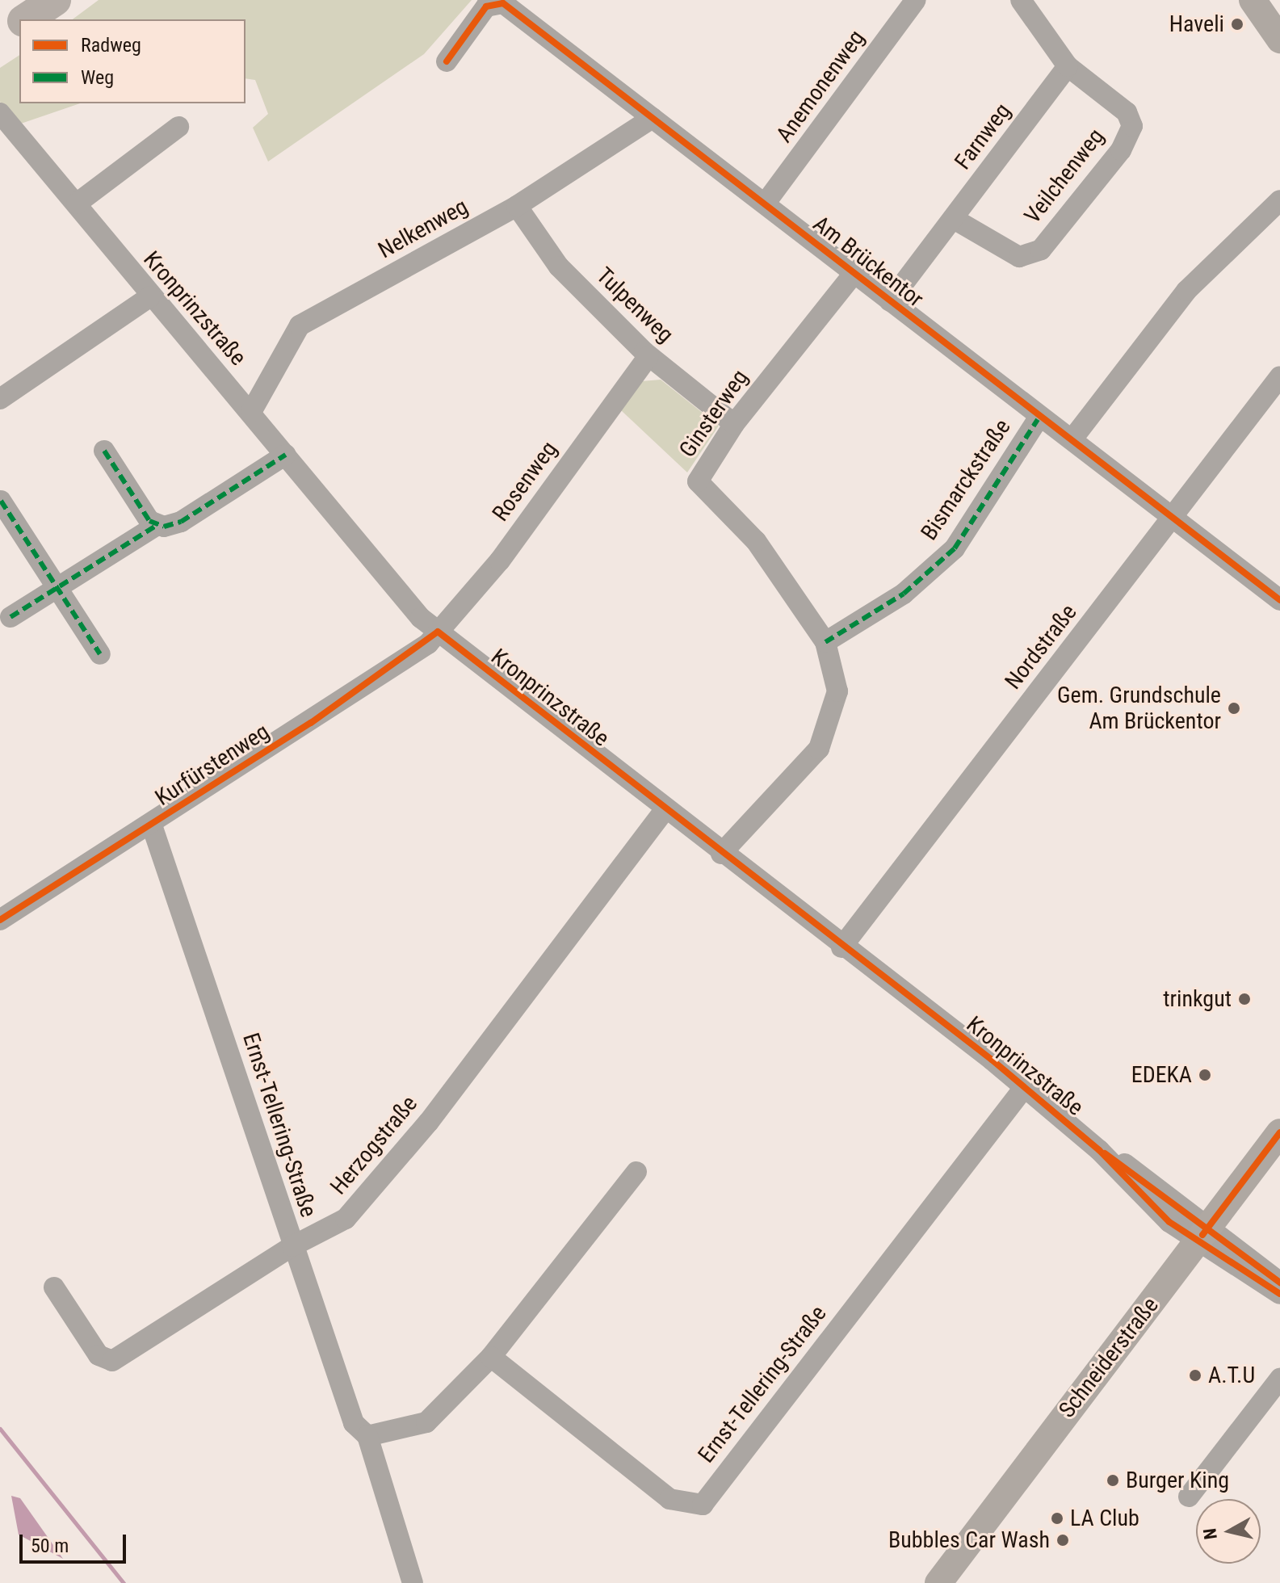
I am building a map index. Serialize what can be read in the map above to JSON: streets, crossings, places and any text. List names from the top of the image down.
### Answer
{
  "streets": {
    "main road": ["Schneiderstraße"],
    "street": [
      "Anemonenweg",
      "Farnweg",
      "Veilchenweg",
      "Nelkenweg",
      "Am Brückentor",
      "Tulpenweg",
      "Kronprinzstraße",
      "Ginsterweg",
      "Bismarckstraße",
      "Rosenweg",
      "Nordstraße",
      "Kurfürstenweg",
      "Ernst-Tellering-Straße",
      "Herzogstraße"
    ]
  },
  "crossings": [
    ["Anemonenweg", "Am Brückentor"],
    ["Farnweg", "Veilchenweg"],
    ["Farnweg", "Am Brückentor"],
    ["Nelkenweg", "Am Brückentor"],
    ["Nelkenweg", "Tulpenweg"],
    ["Nelkenweg", "Kronprinzstraße"],
    ["Am Brückentor", "Ginsterweg"],
    ["Am Brückentor", "Bismarckstraße"],
    ["Am Brückentor", "Nordstraße"],
    ["Tulpenweg", "Ginsterweg"],
    ["Tulpenweg", "Rosenweg"],
    ["Kronprinzstraße", "Rosenweg"],
    ["Kronprinzstraße", "Nordstraße"],
    ["Kronprinzstraße", "Kurfürstenweg"],
    ["Kronprinzstraße", "Ernst-Tellering-Straße"],
    ["Kronprinzstraße", "Herzogstraße"],
    ["Kronprinzstraße", "Schneiderstraße"],
    ["Ginsterweg", "Bismarckstraße"],
    ["Rosenweg", "Kurfürstenweg"],
    ["Kurfürstenweg", "Ernst-Tellering-Straße"],
    ["Ernst-Tellering-Straße", "Herzogstraße"]
  ],
  "places": [
    "Haveli",
    "Gem. Grundschule Am Brückentor",
    "trinkgut",
    "EDEKA",
    "A.T.U",
    "Burger King",
    "LA Club",
    "Bubbles Car Wash"
  ],
  "legend": ["Radweg", "Weg"],
  "scale_bar": "50 m",
  "north": "left"
}
